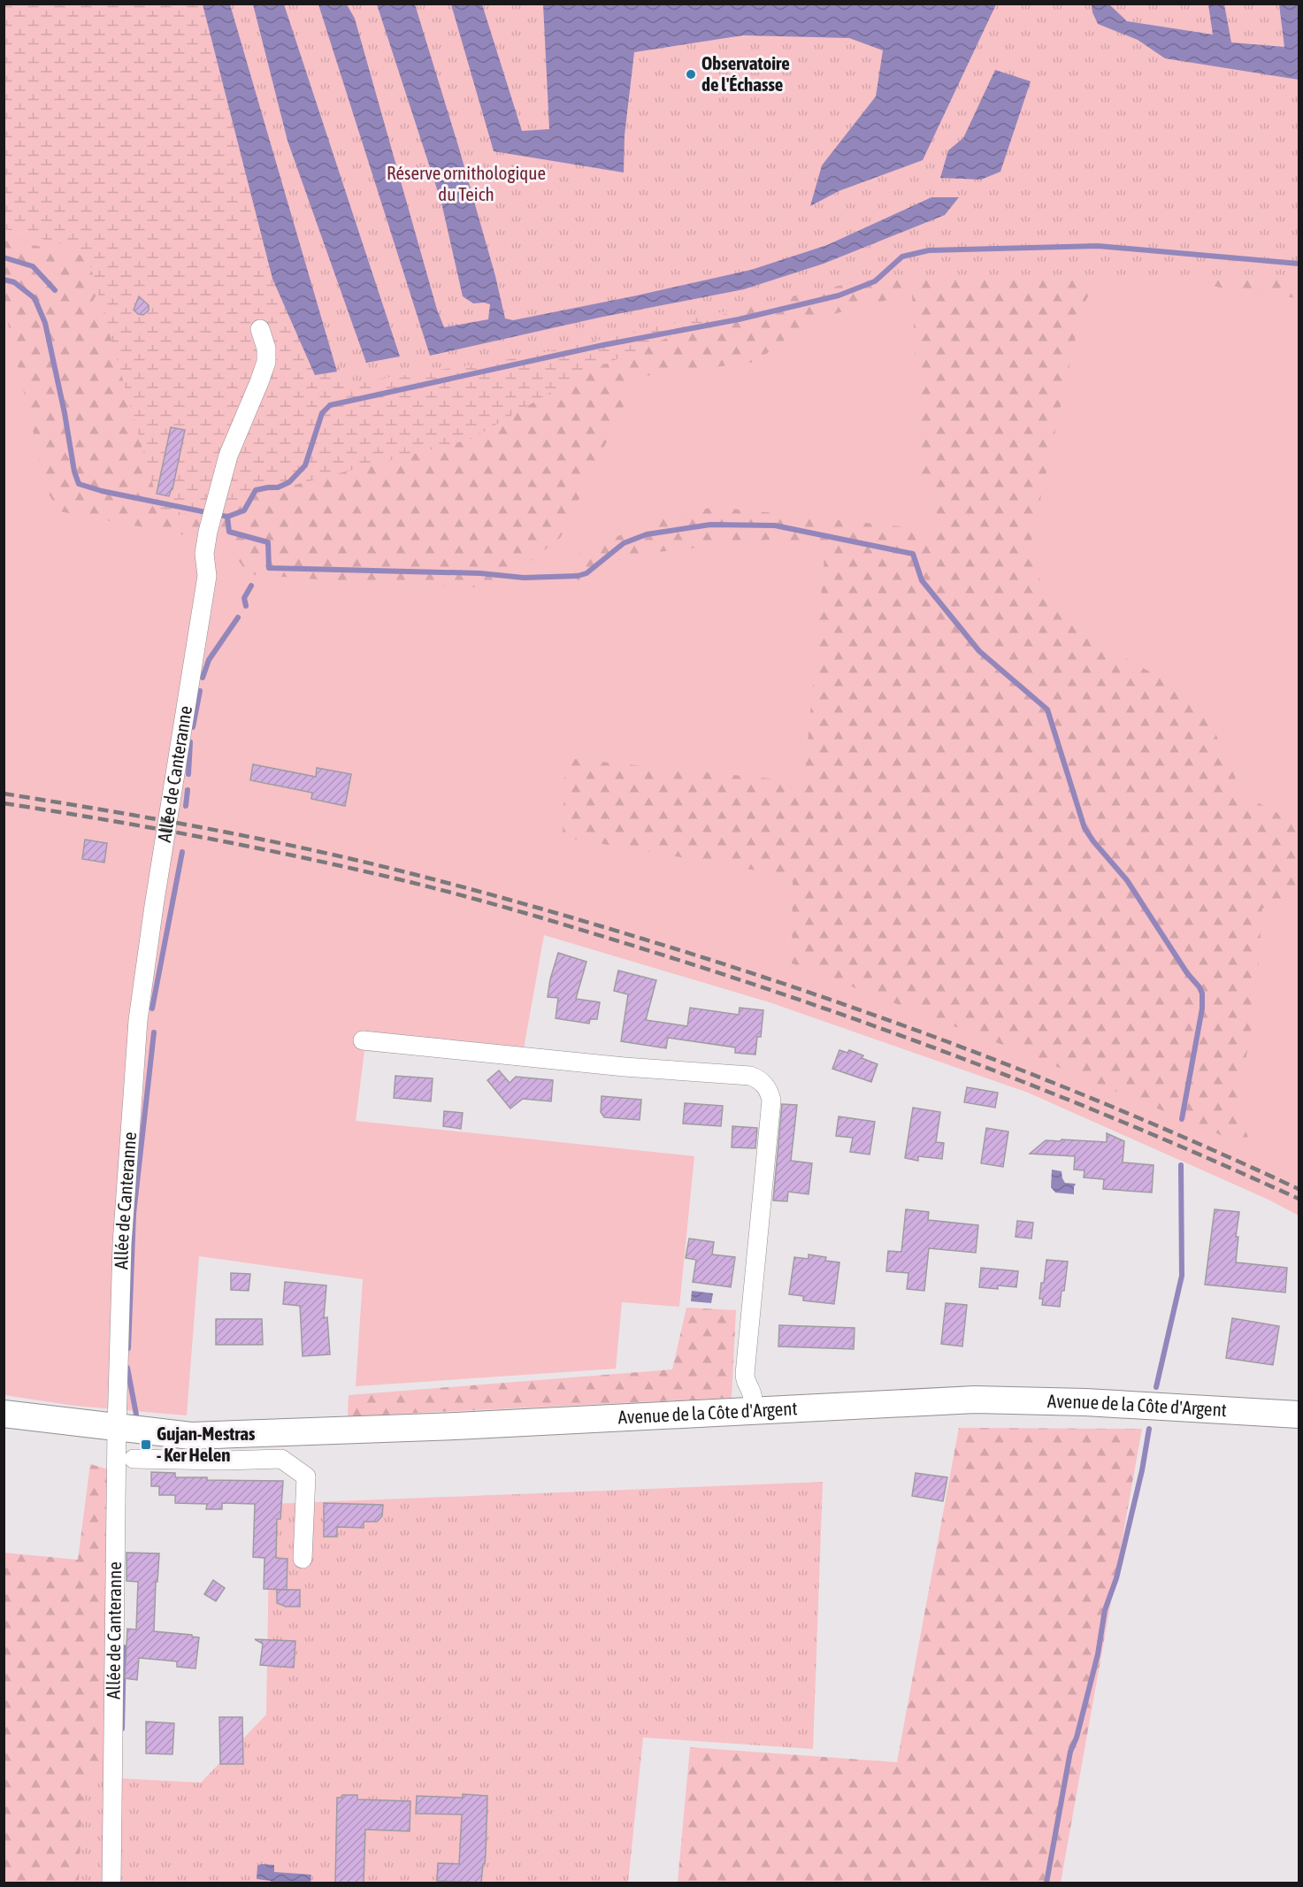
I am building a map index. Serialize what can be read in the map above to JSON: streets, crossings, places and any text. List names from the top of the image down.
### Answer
{
  "streets": {
    "main road": ["Avenue de la Côte d'Argent"],
    "street": ["Allée de Canteranne"]
  },
  "crossings": [
    ["Allée de Canteranne", "Avenue de la Côte d'Argent"]
  ],
  "parks": ["Réserve ornithologique du Teich"],
  "places": {
    "other": ["Observatoire de l'Échasse"],
    "transit": ["Gujan-Mestras - Ker Helen"]
  }
}
